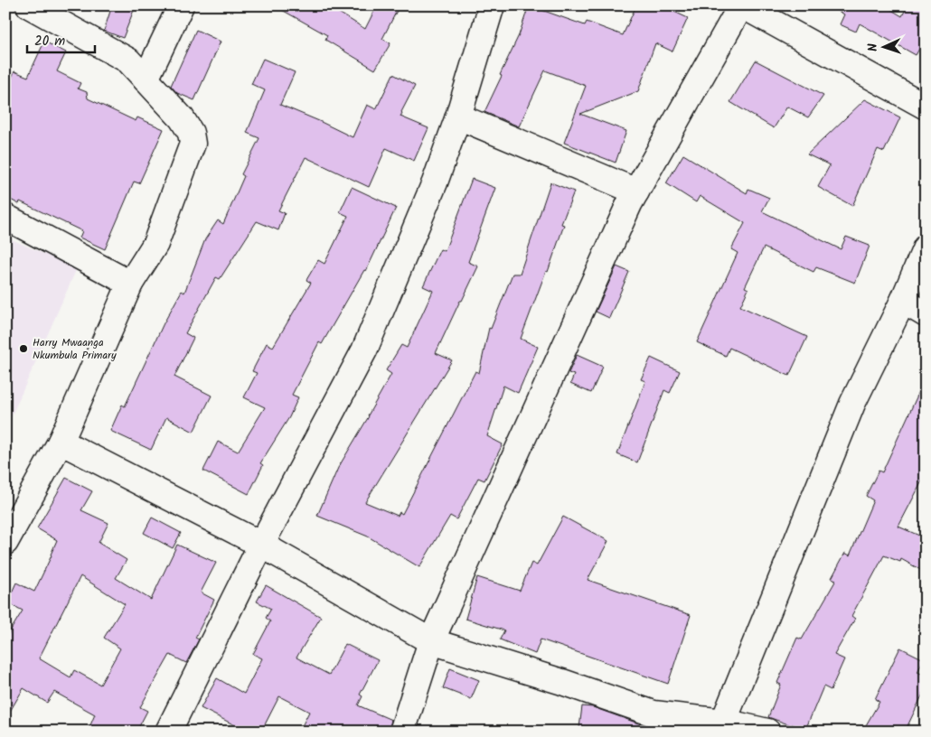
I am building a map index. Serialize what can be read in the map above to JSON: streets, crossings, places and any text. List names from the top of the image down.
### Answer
{
  "places": ["Harry Mwaanga Nkumbula Primary"],
  "scale_bar": "20 m",
  "north": "left"
}
